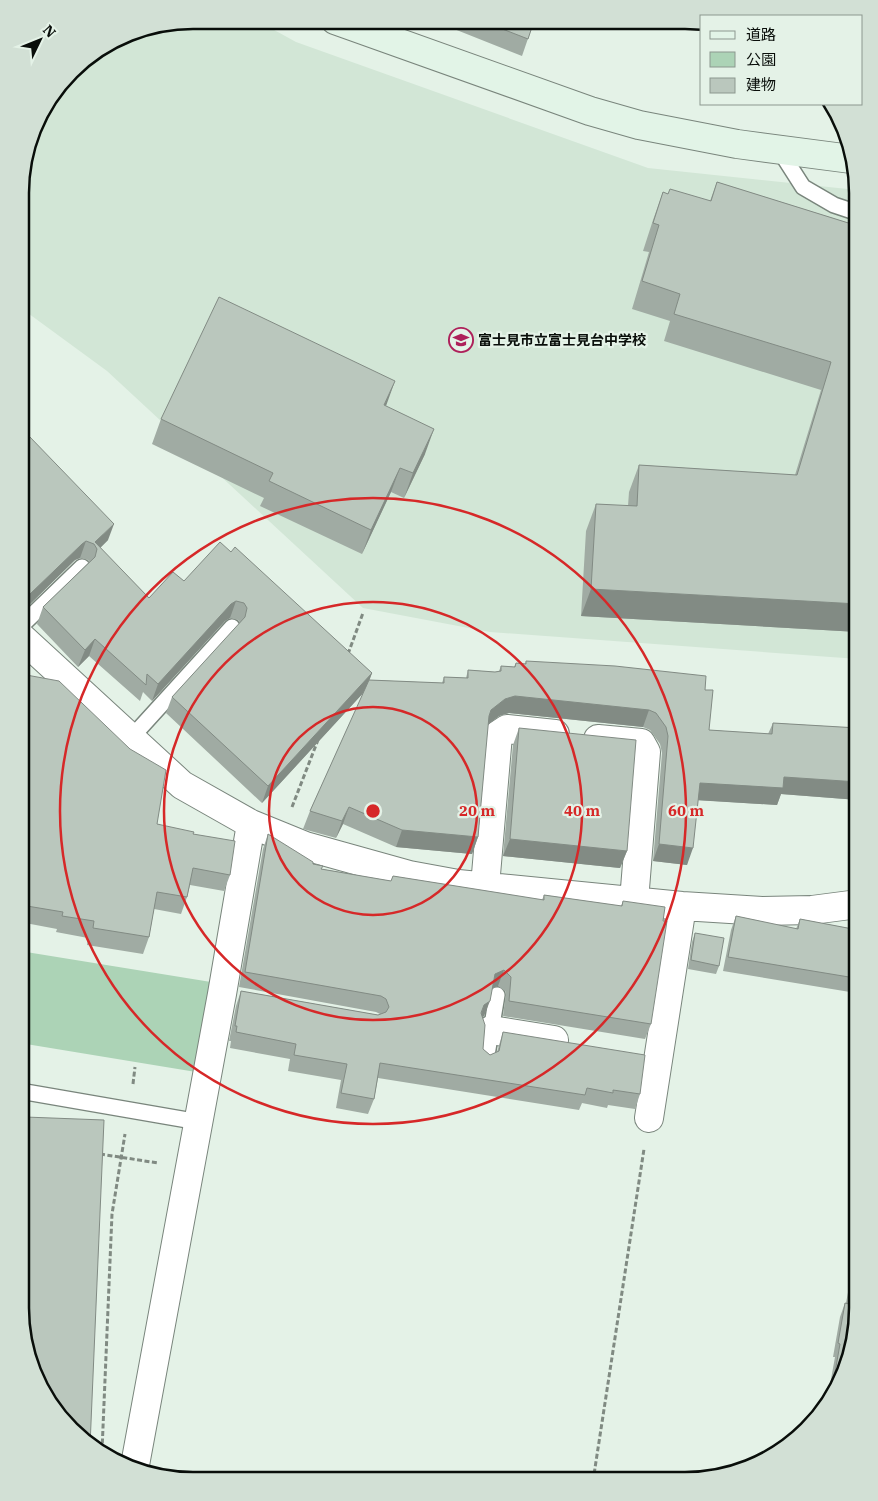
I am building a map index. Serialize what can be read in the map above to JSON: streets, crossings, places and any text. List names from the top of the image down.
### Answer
{
  "places": {
    "school or university": ["富士見市立富士見台中学校"]
  },
  "legend": ["道路", "公園", "建物"],
  "north": "top right",
  "rings": ["20 m", "40 m", "60 m"]
}
